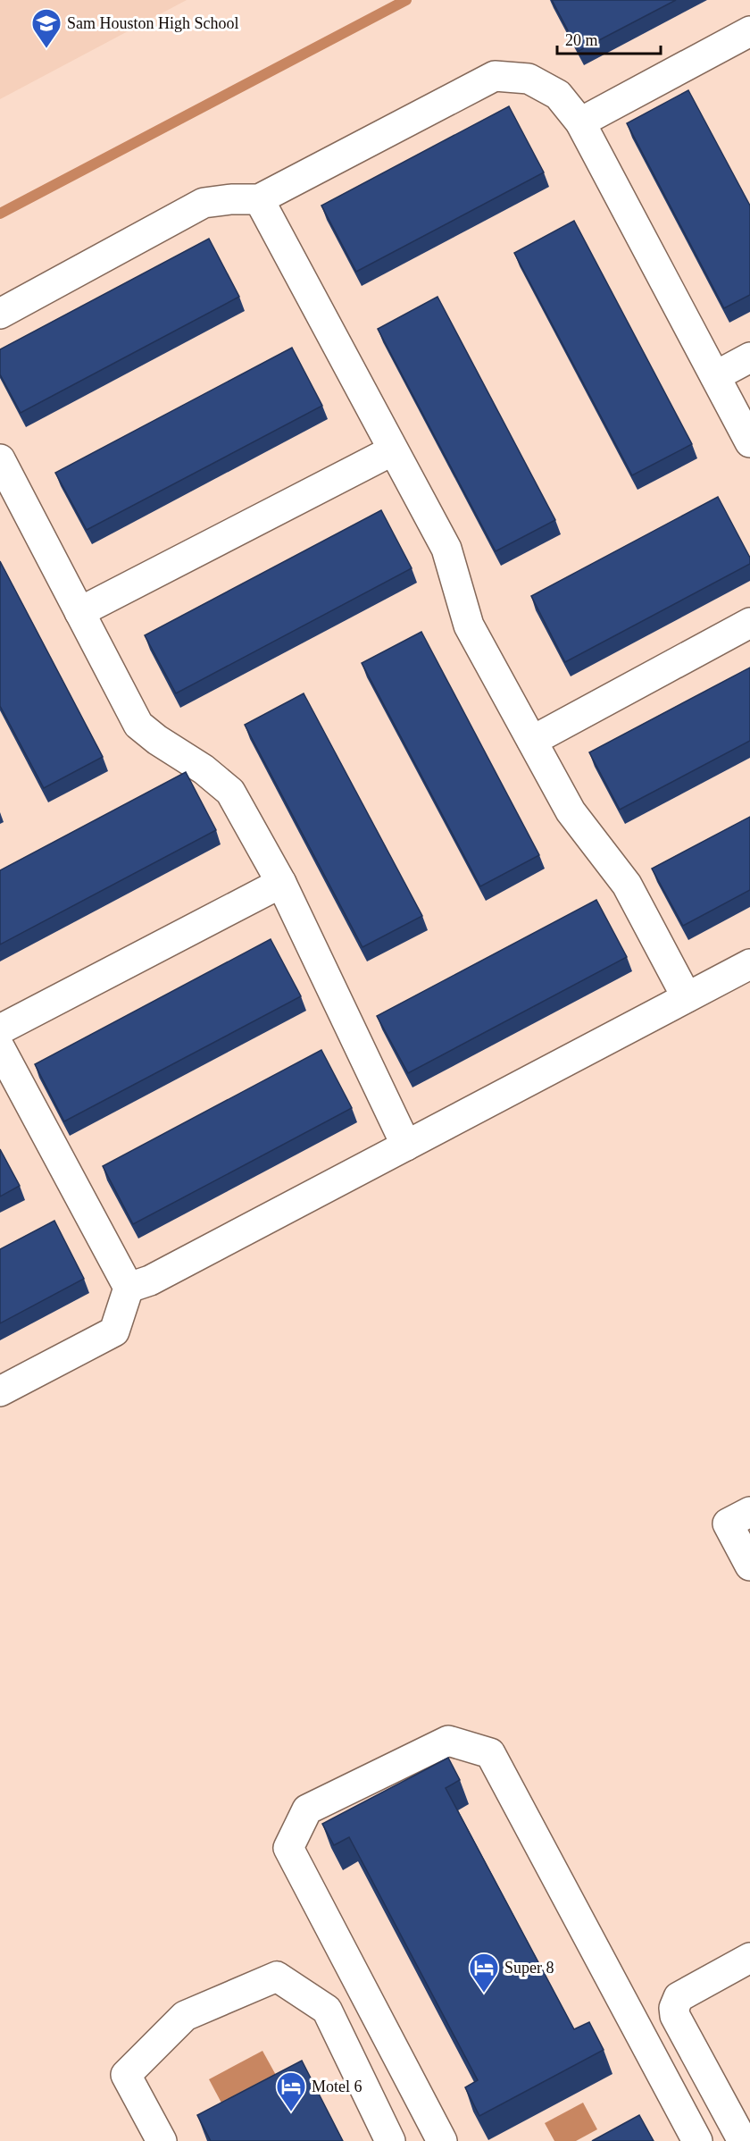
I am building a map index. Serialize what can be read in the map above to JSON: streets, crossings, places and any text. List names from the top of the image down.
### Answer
{
  "places": {
    "school or university": ["Sam Houston High School"],
    "hotel": ["Super 8", "Motel 6"]
  },
  "scale_bar": "20 m"
}
